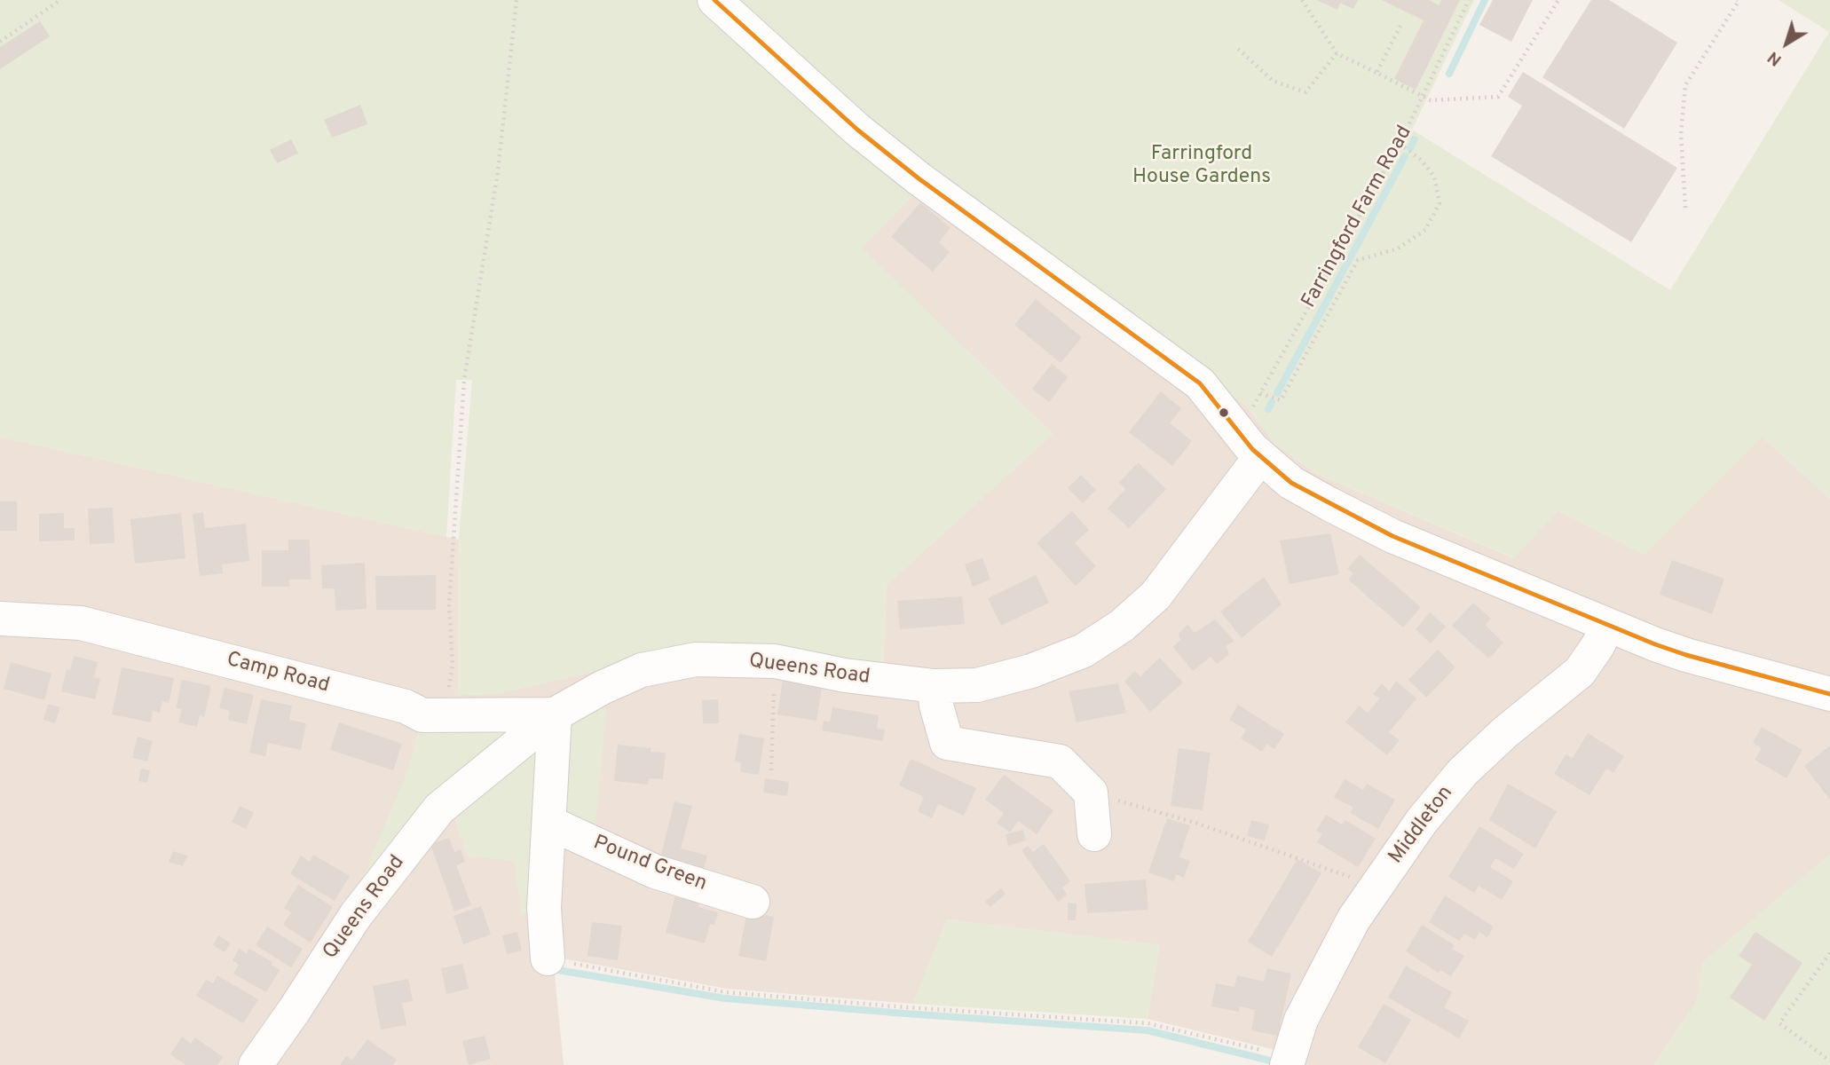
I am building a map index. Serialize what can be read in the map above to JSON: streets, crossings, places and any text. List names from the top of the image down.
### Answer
{
  "streets": {
    "street": [
      "Queens Road",
      "Camp Road",
      "Middleton",
      "Pound Green"
    ],
    "path": ["Farringford Farm Road"]
  },
  "crossings": [
    ["Queens Road", "Camp Road"]
  ],
  "parks": ["Farringford House Gardens"],
  "north": "bottom left"
}
